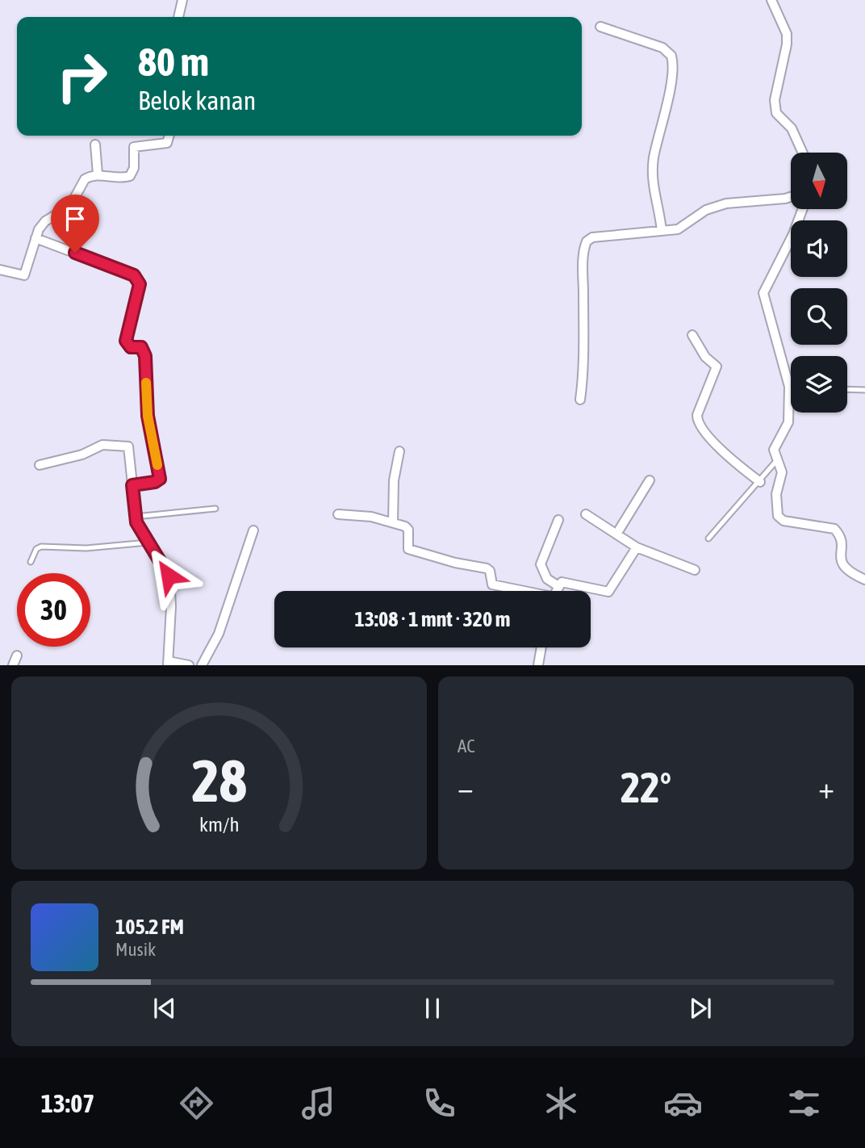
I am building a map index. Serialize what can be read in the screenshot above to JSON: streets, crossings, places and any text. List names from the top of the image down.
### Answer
{
  "north": "bottom",
  "page": {
    "turn": ["80 m", "Belok kanan"],
    "limit": "30",
    "trip": "13:08 · 1 mnt · 320 m",
    "tile": "AC",
    "heat": ["−", "22°", "+"],
    "song": ["105.2 FM", "Musik"],
    "tabs": "13:07",
    "gauge": ["28", "km/h"]
  }
}
